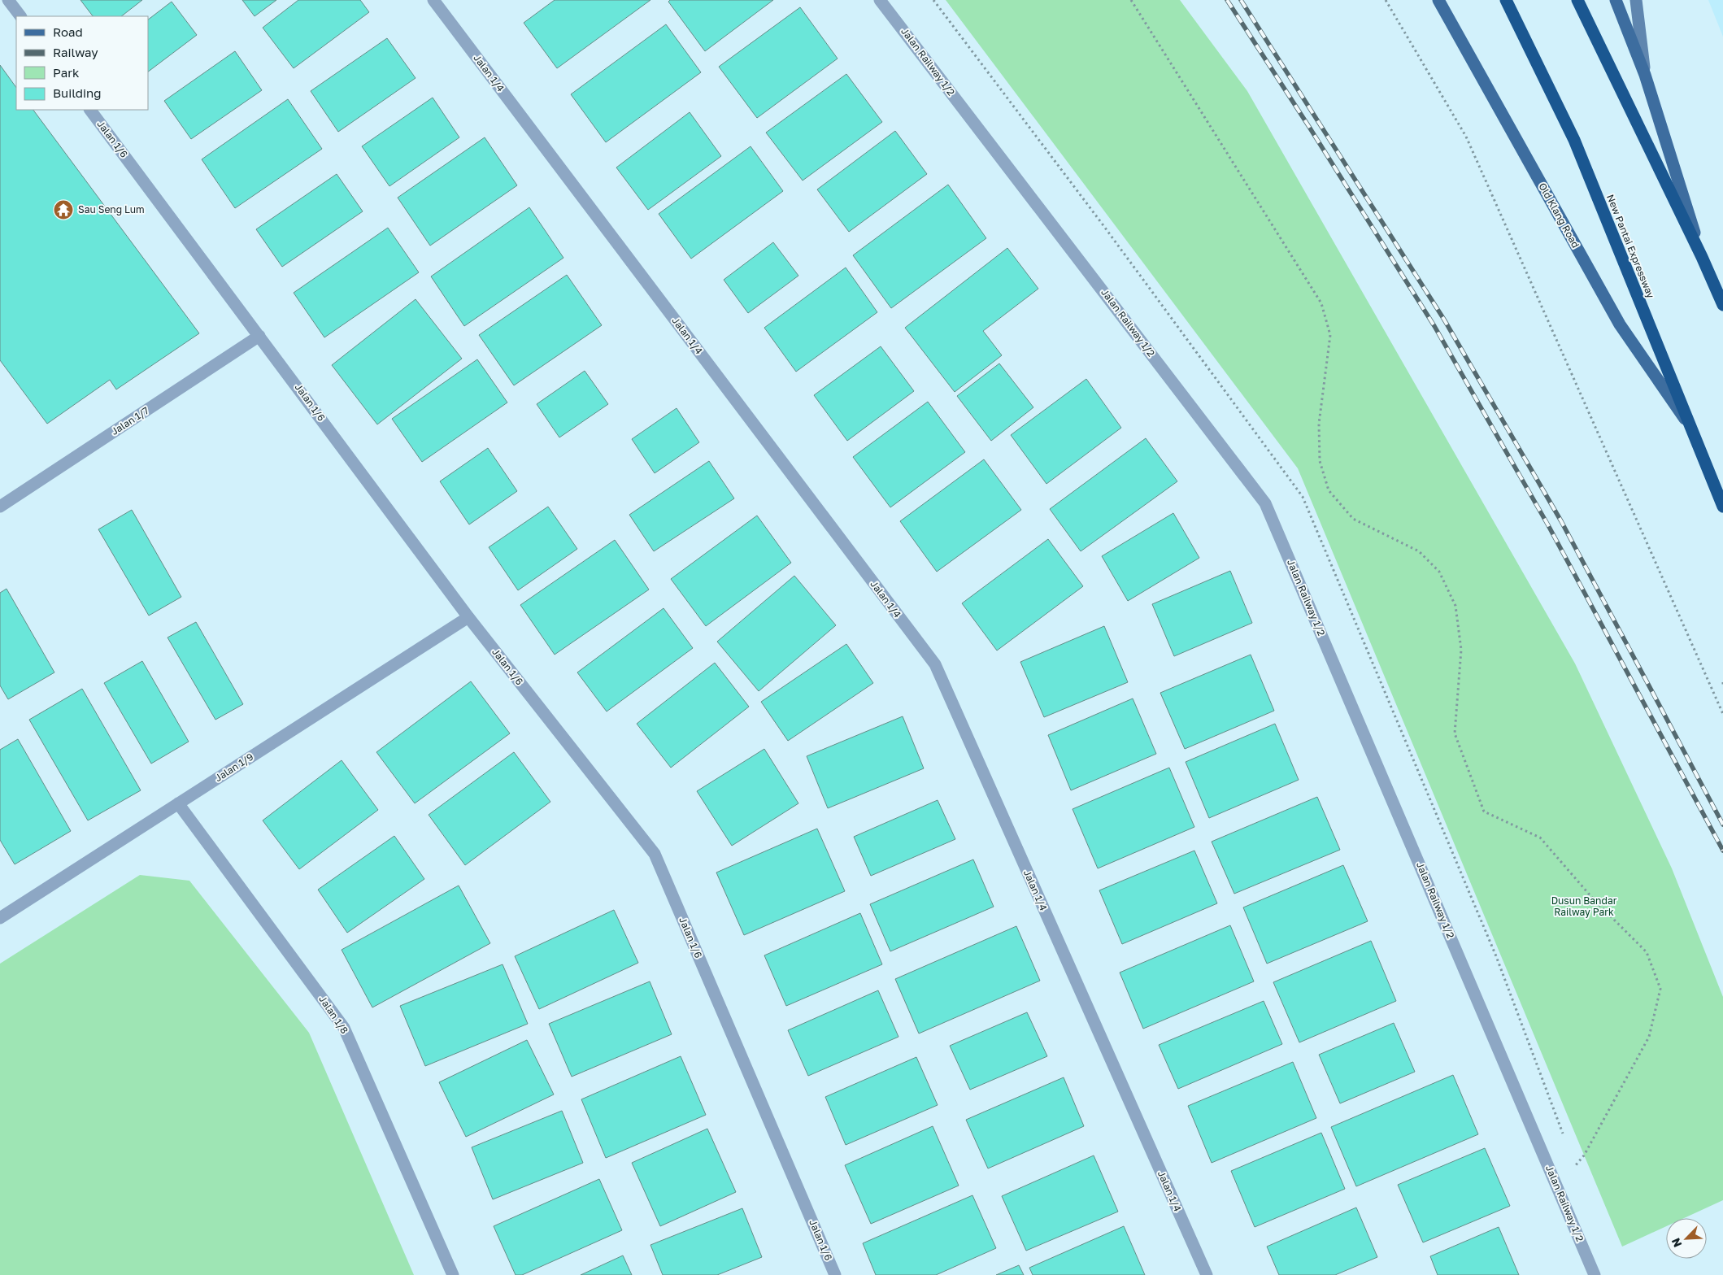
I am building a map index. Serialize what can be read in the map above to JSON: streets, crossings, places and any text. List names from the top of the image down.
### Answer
{
  "streets": {
    "highway": ["New Pantai Expressway"],
    "main road": ["Old Klang Road"],
    "street": [
      "Jalan Railway 1/2",
      "Jalan 1/4",
      "Jalan 1/6",
      "Jalan 1/7",
      "Jalan 1/9",
      "Jalan 1/8"
    ]
  },
  "crossings": [
    ["Jalan 1/6", "Jalan 1/7"],
    ["Jalan 1/6", "Jalan 1/9"],
    ["Old Klang Road", "New Pantai Expressway"],
    ["Jalan 1/9", "Jalan 1/8"]
  ],
  "parks": ["Dusun Bandar Railway Park"],
  "places": {
    "temple": ["Sau Seng Lum"]
  },
  "legend": [
    "Road",
    "Railway",
    "Park",
    "Building"
  ],
  "north": "bottom left"
}
